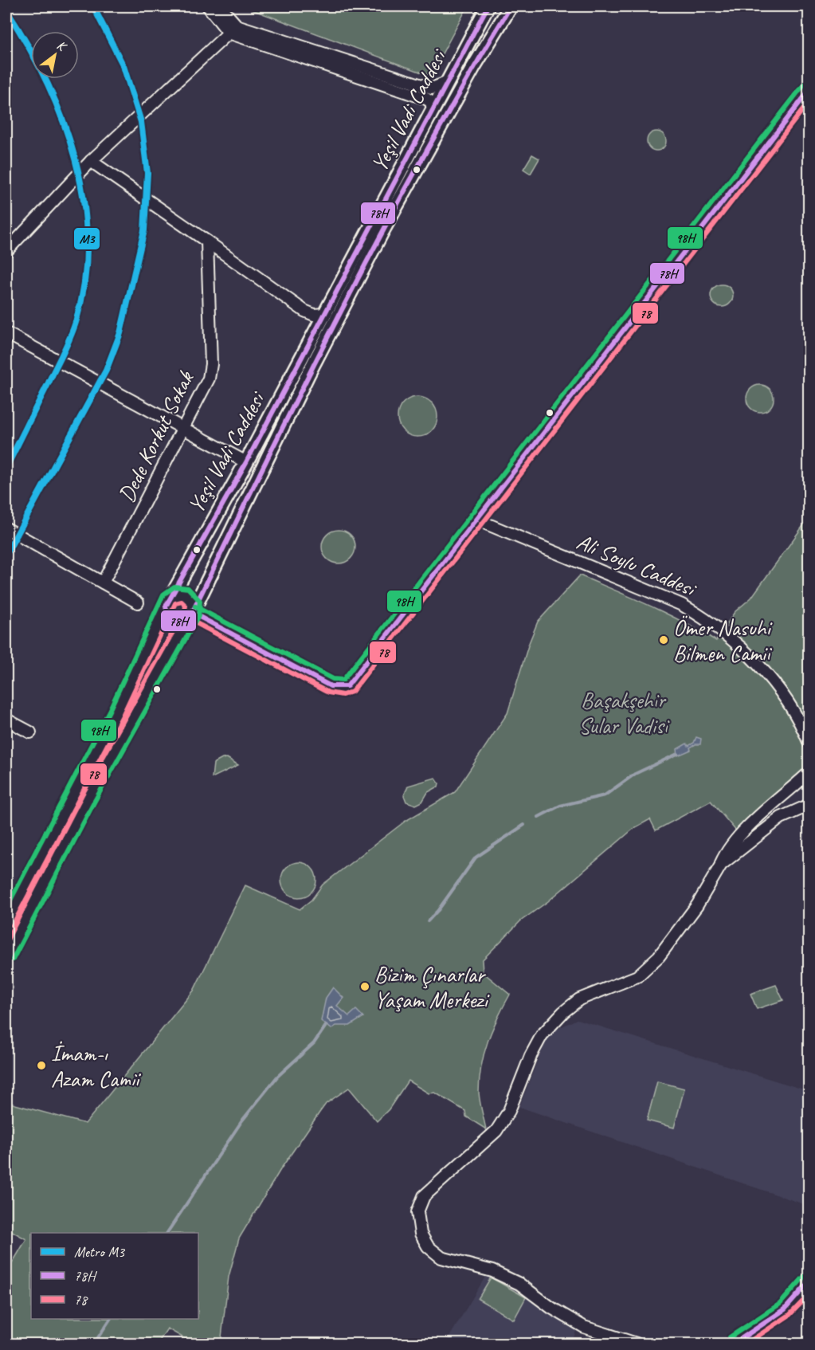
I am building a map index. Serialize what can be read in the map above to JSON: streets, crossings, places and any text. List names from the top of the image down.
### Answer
{
  "streets": {
    "main road": ["Yeşil Vadi Caddesi"],
    "street": ["Dede Korkut Sokak", "Ali Soylu Caddesi"]
  },
  "parks": ["Başakşehir Sular Vadisi"],
  "places": ["Ömer Nasuhi Bilmen Camii", "Bizim Çınarlar Yaşam Merkezi", "İmam-ı Azam Camii"],
  "lines": [
    "metro line M3",
    "transit line 78H",
    "transit line 98H",
    "transit line 78"
  ],
  "legend": ["Metro M3", "78H", "78"],
  "north": "top right"
}
